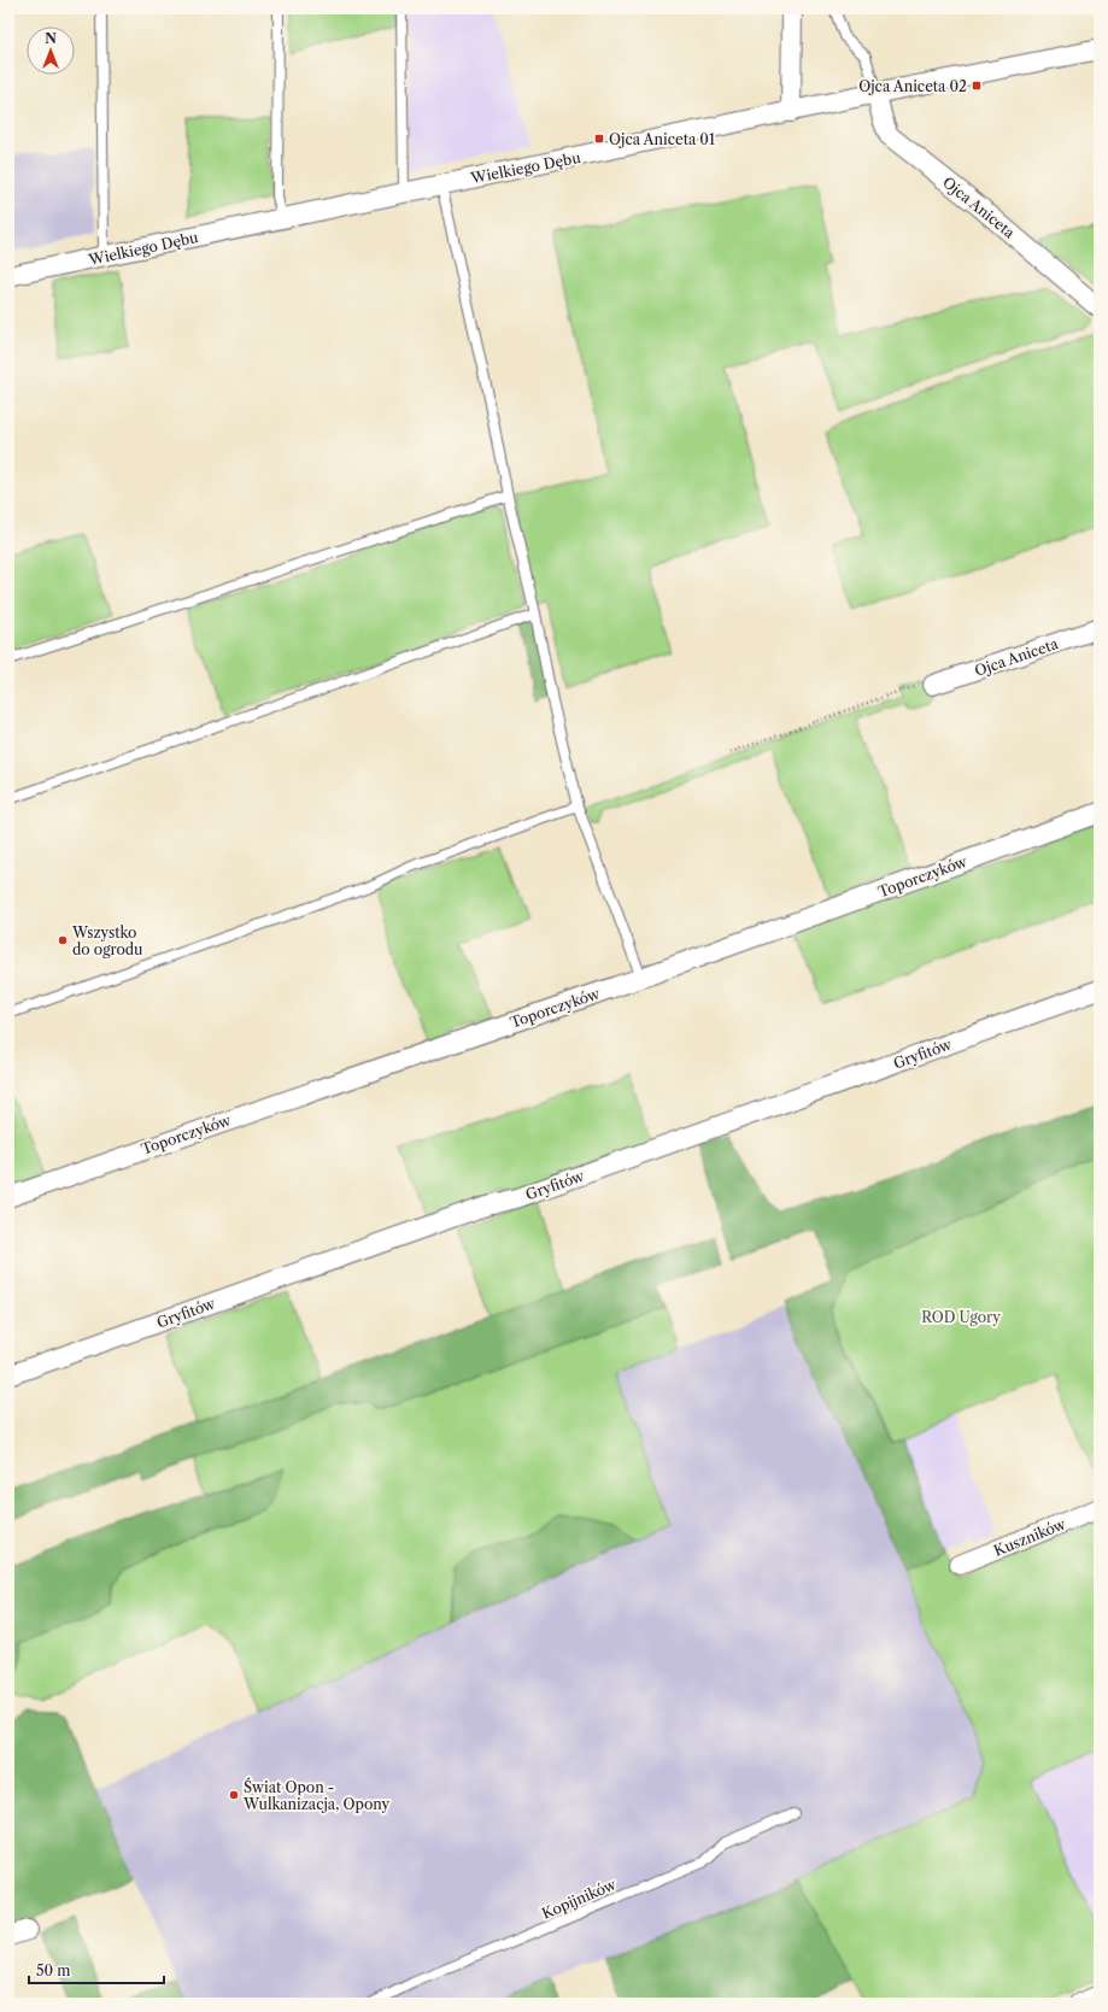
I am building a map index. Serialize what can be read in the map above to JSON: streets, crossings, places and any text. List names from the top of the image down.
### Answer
{
  "streets": {
    "street": [
      "Wielkiego Dębu",
      "Ojca Aniceta",
      "Toporczyków",
      "Gryfitów",
      "Kuszników"
    ],
    "lane": ["Kopijników"]
  },
  "crossings": [
    ["Wielkiego Dębu", "Ojca Aniceta"]
  ],
  "parks": ["ROD Ugory"],
  "places": {
    "transit": ["Ojca Aniceta 02", "Ojca Aniceta 01"],
    "other": ["Wszystko do ogrodu", "Świat Opon - Wulkanizacja, Opony"]
  },
  "scale_bar": "50 m",
  "north": "top"
}
